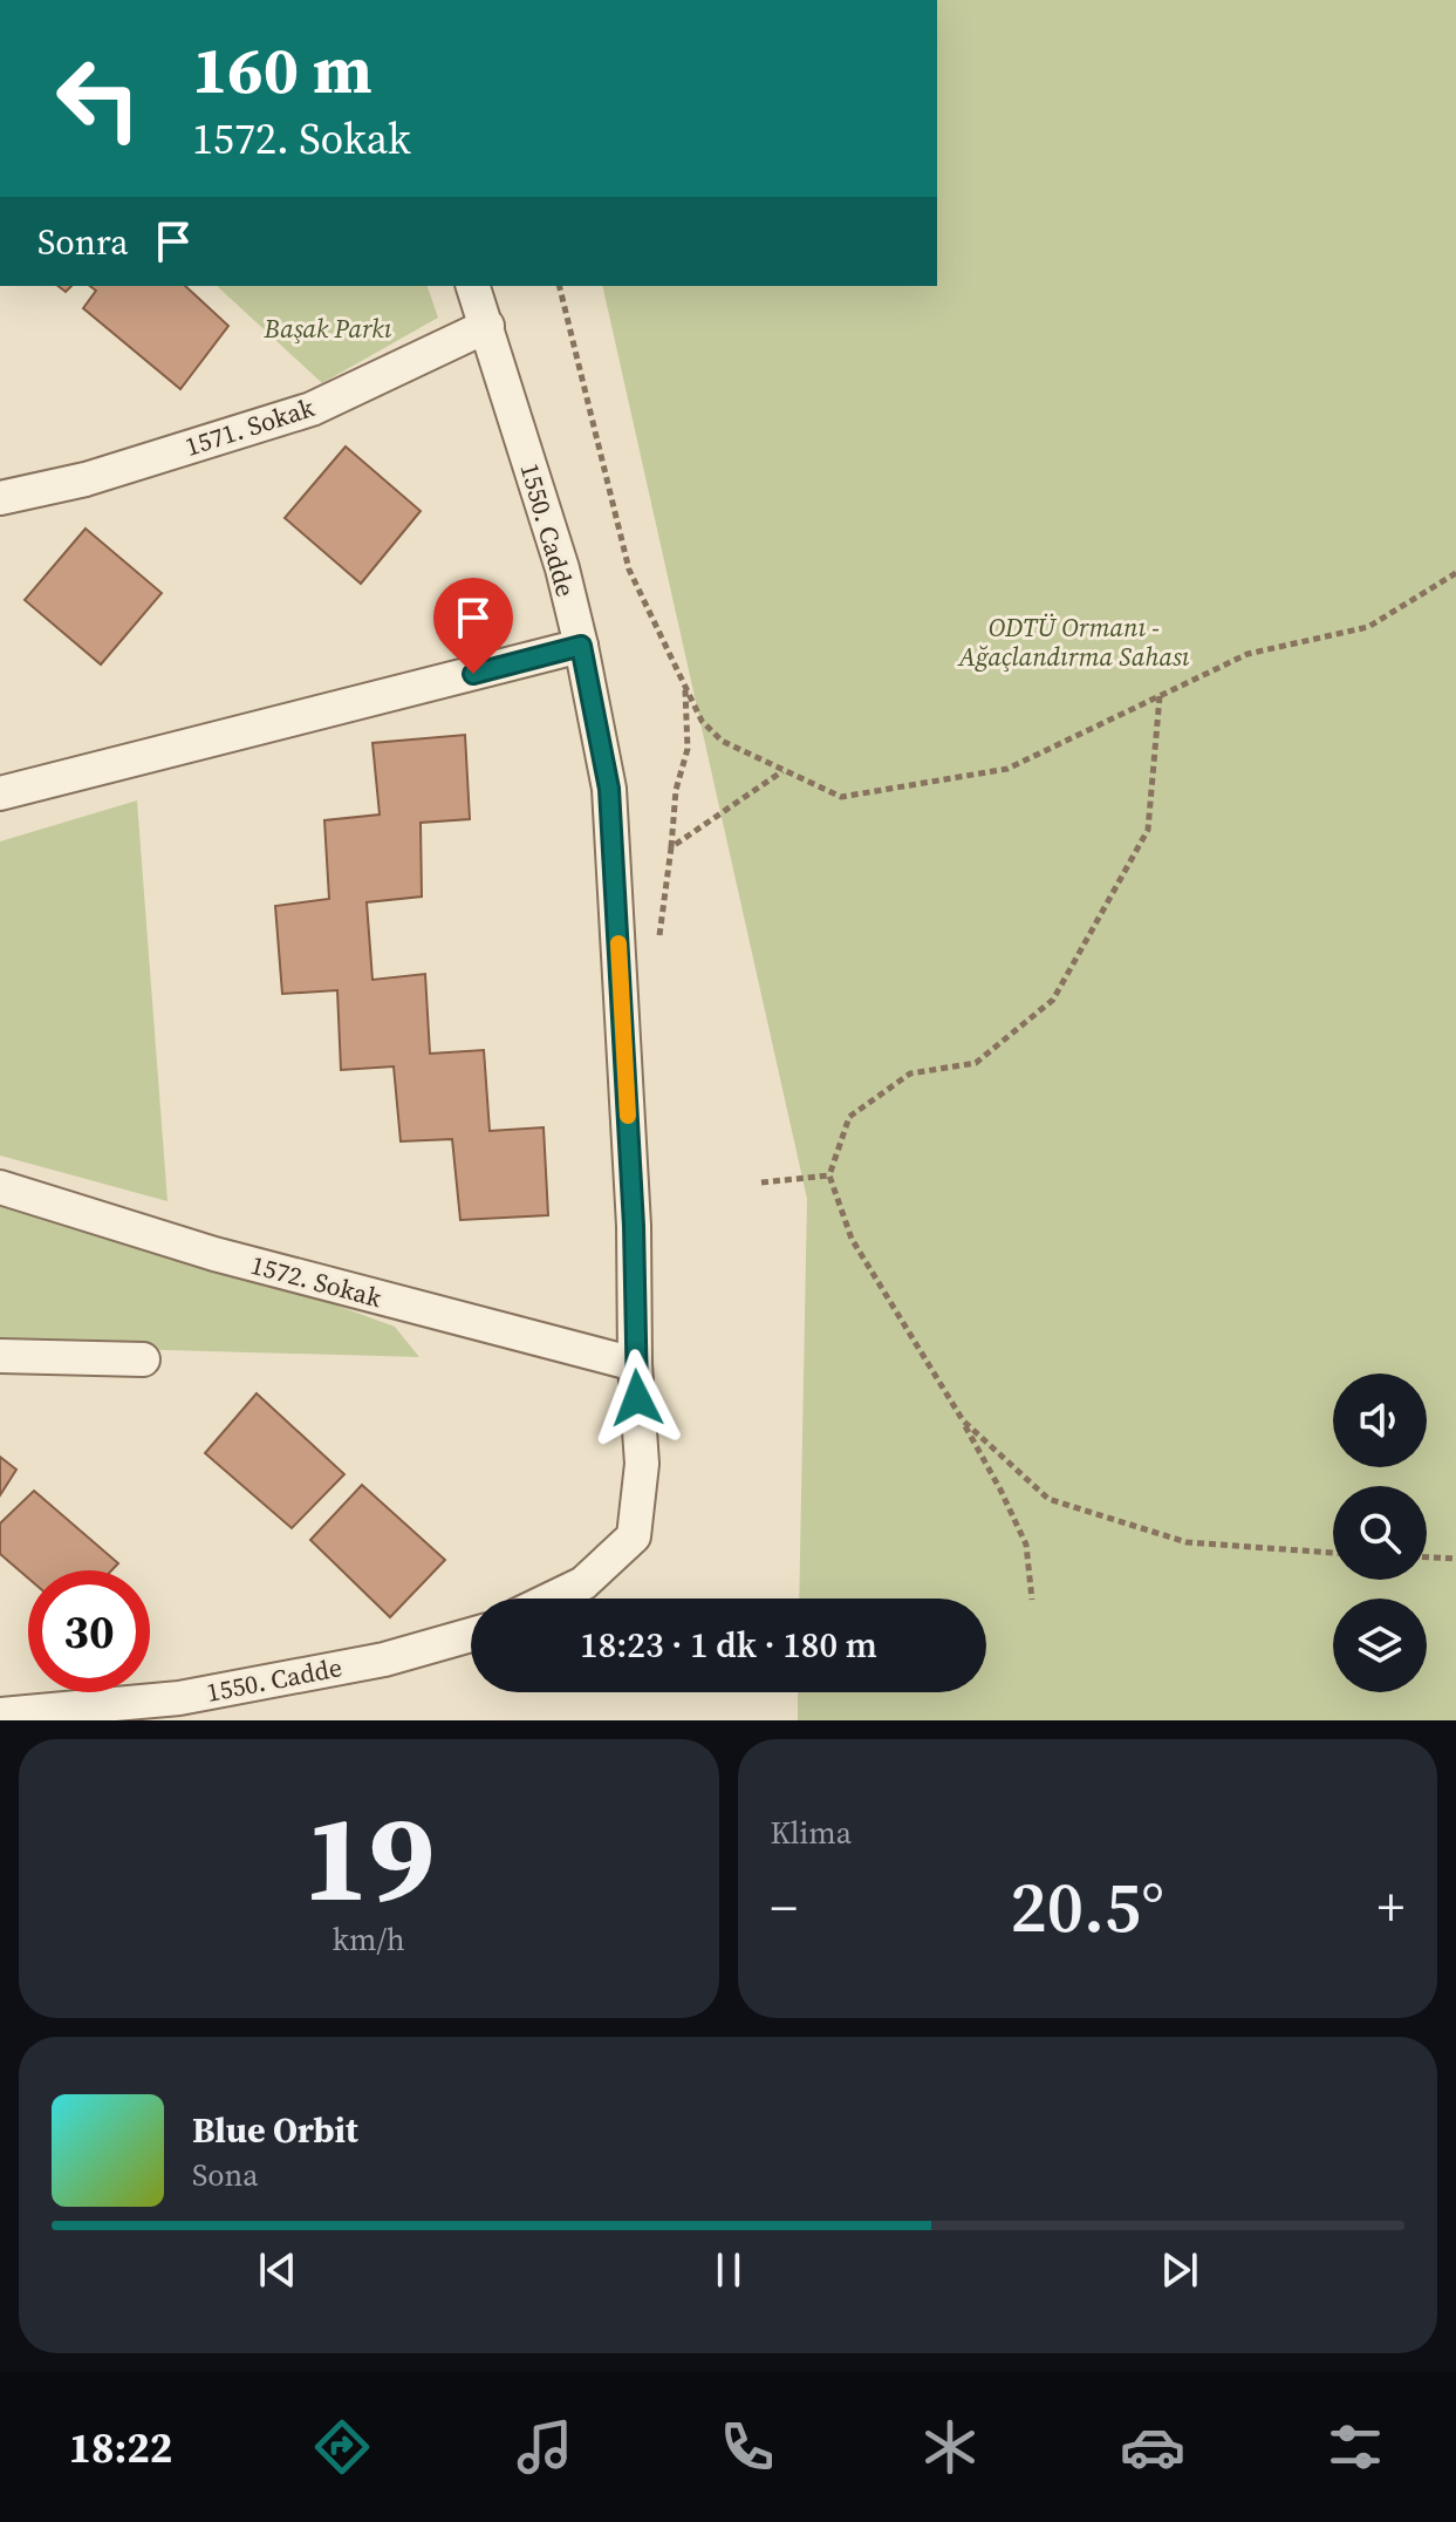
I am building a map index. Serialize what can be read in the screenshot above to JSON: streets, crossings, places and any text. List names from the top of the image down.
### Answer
{
  "streets": {
    "street": ["1571. Sokak", "1550. Cadde", "1572. Sokak"]
  },
  "crossings": [
    ["1571. Sokak", "1550. Cadde"],
    ["1550. Cadde", "1572. Sokak"]
  ],
  "parks": ["Başak Parkı", "ODTÜ Ormanı - Ağaçlandırma Sahası"],
  "page": {
    "turn": ["160 m", "1572. Sokak"],
    "then": "Sonra",
    "limit": "30",
    "trip": "18:23 · 1 dk · 180 m",
    "tile": [
      ["19", "km/h"],
      "Klima"
    ],
    "heat": ["−", "20.5°", "+"],
    "song": ["Blue Orbit", "Sona"],
    "tabs": "18:22"
  }
}
